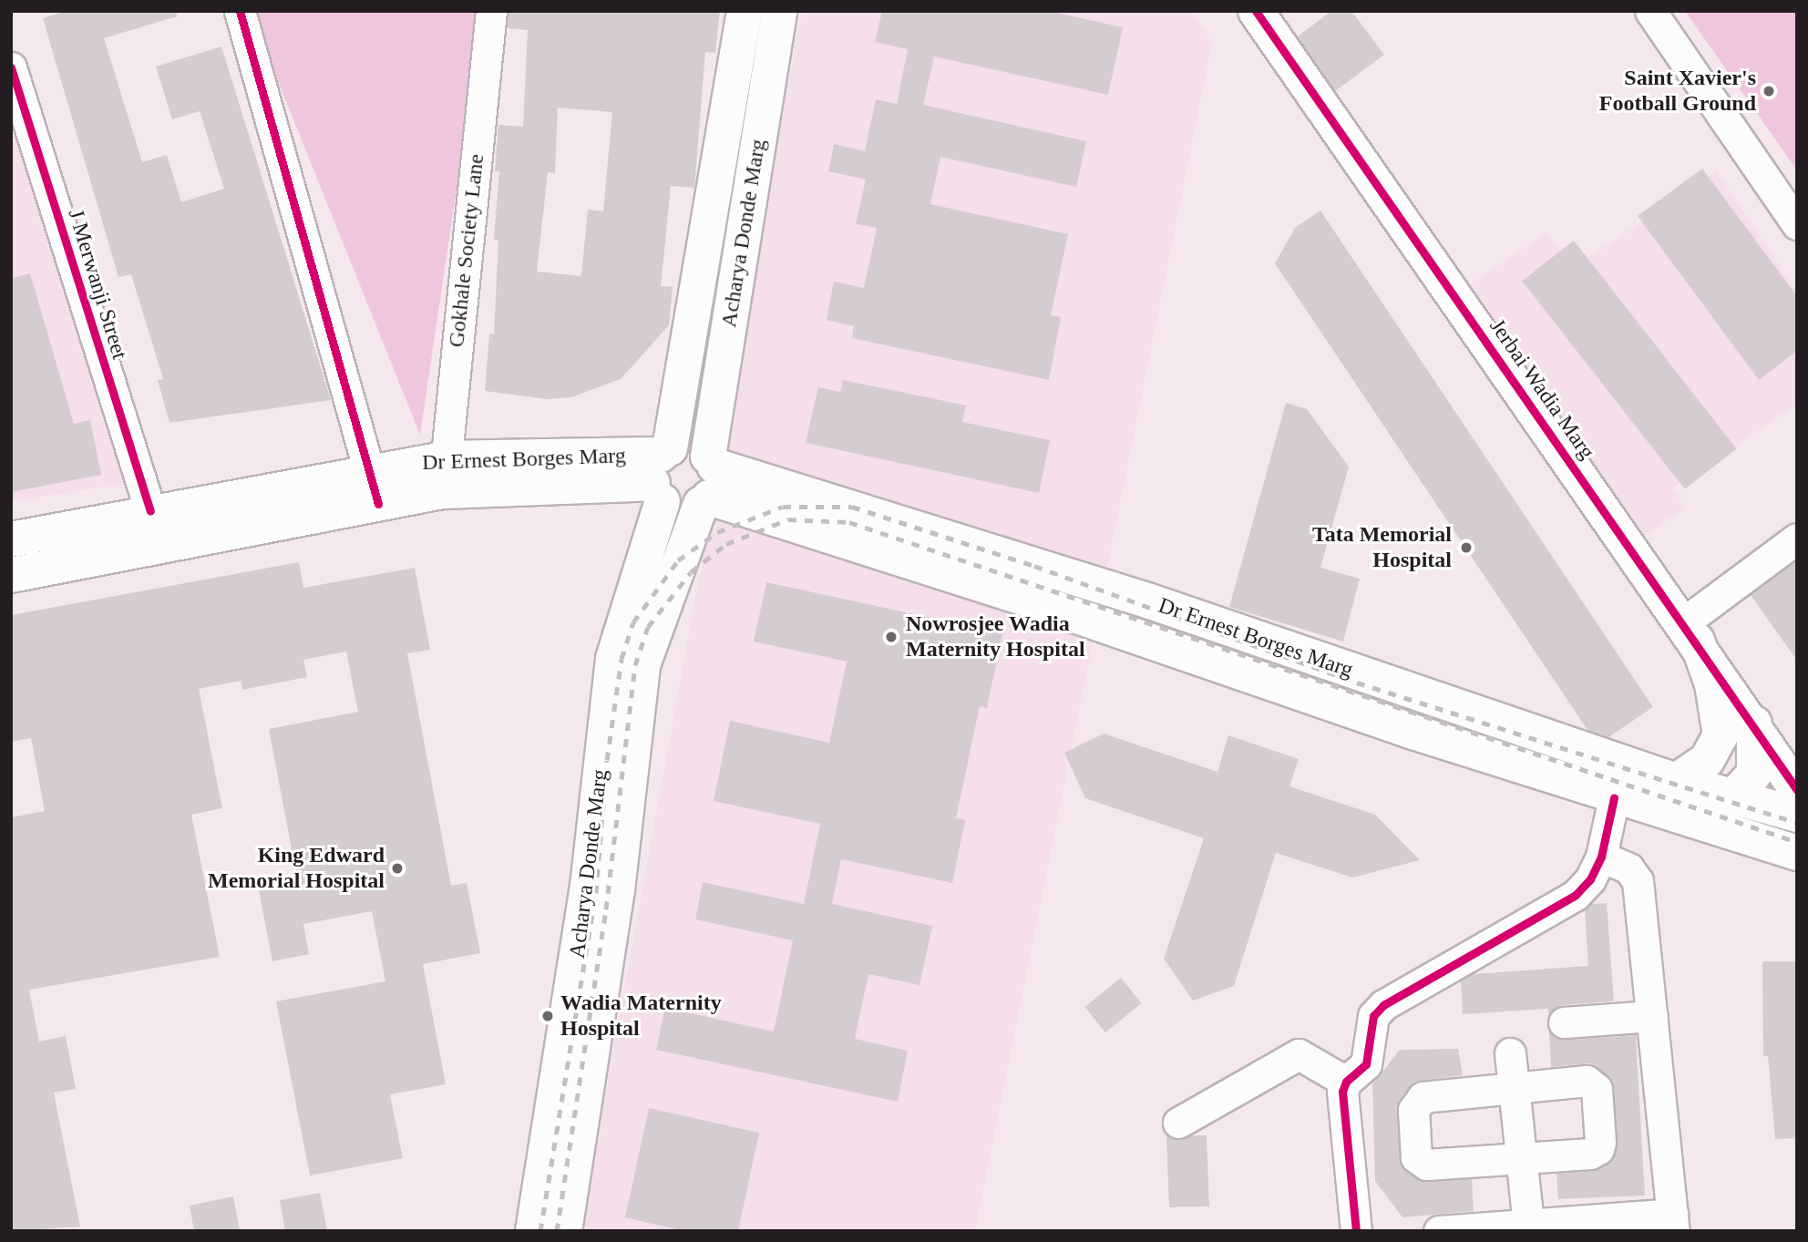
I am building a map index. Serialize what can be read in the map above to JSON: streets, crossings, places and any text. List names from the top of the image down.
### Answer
{
  "streets": {
    "main road": ["Acharya Donde Marg", "Jerbai Wadia Marg", "Dr Ernest Borges Marg"],
    "street": ["Gokhale Society Lane", "J Merwanji Street"]
  },
  "crossings": [
    ["Acharya Donde Marg", "Dr Ernest Borges Marg"],
    ["Gokhale Society Lane", "Dr Ernest Borges Marg"],
    ["J Merwanji Street", "Dr Ernest Borges Marg"]
  ],
  "places": [
    "Saint Xavier's Football Ground",
    "Tata Memorial Hospital",
    "Nowrosjee Wadia Maternity Hospital",
    "King Edward Memorial Hospital",
    "Wadia Maternity Hospital"
  ]
}
